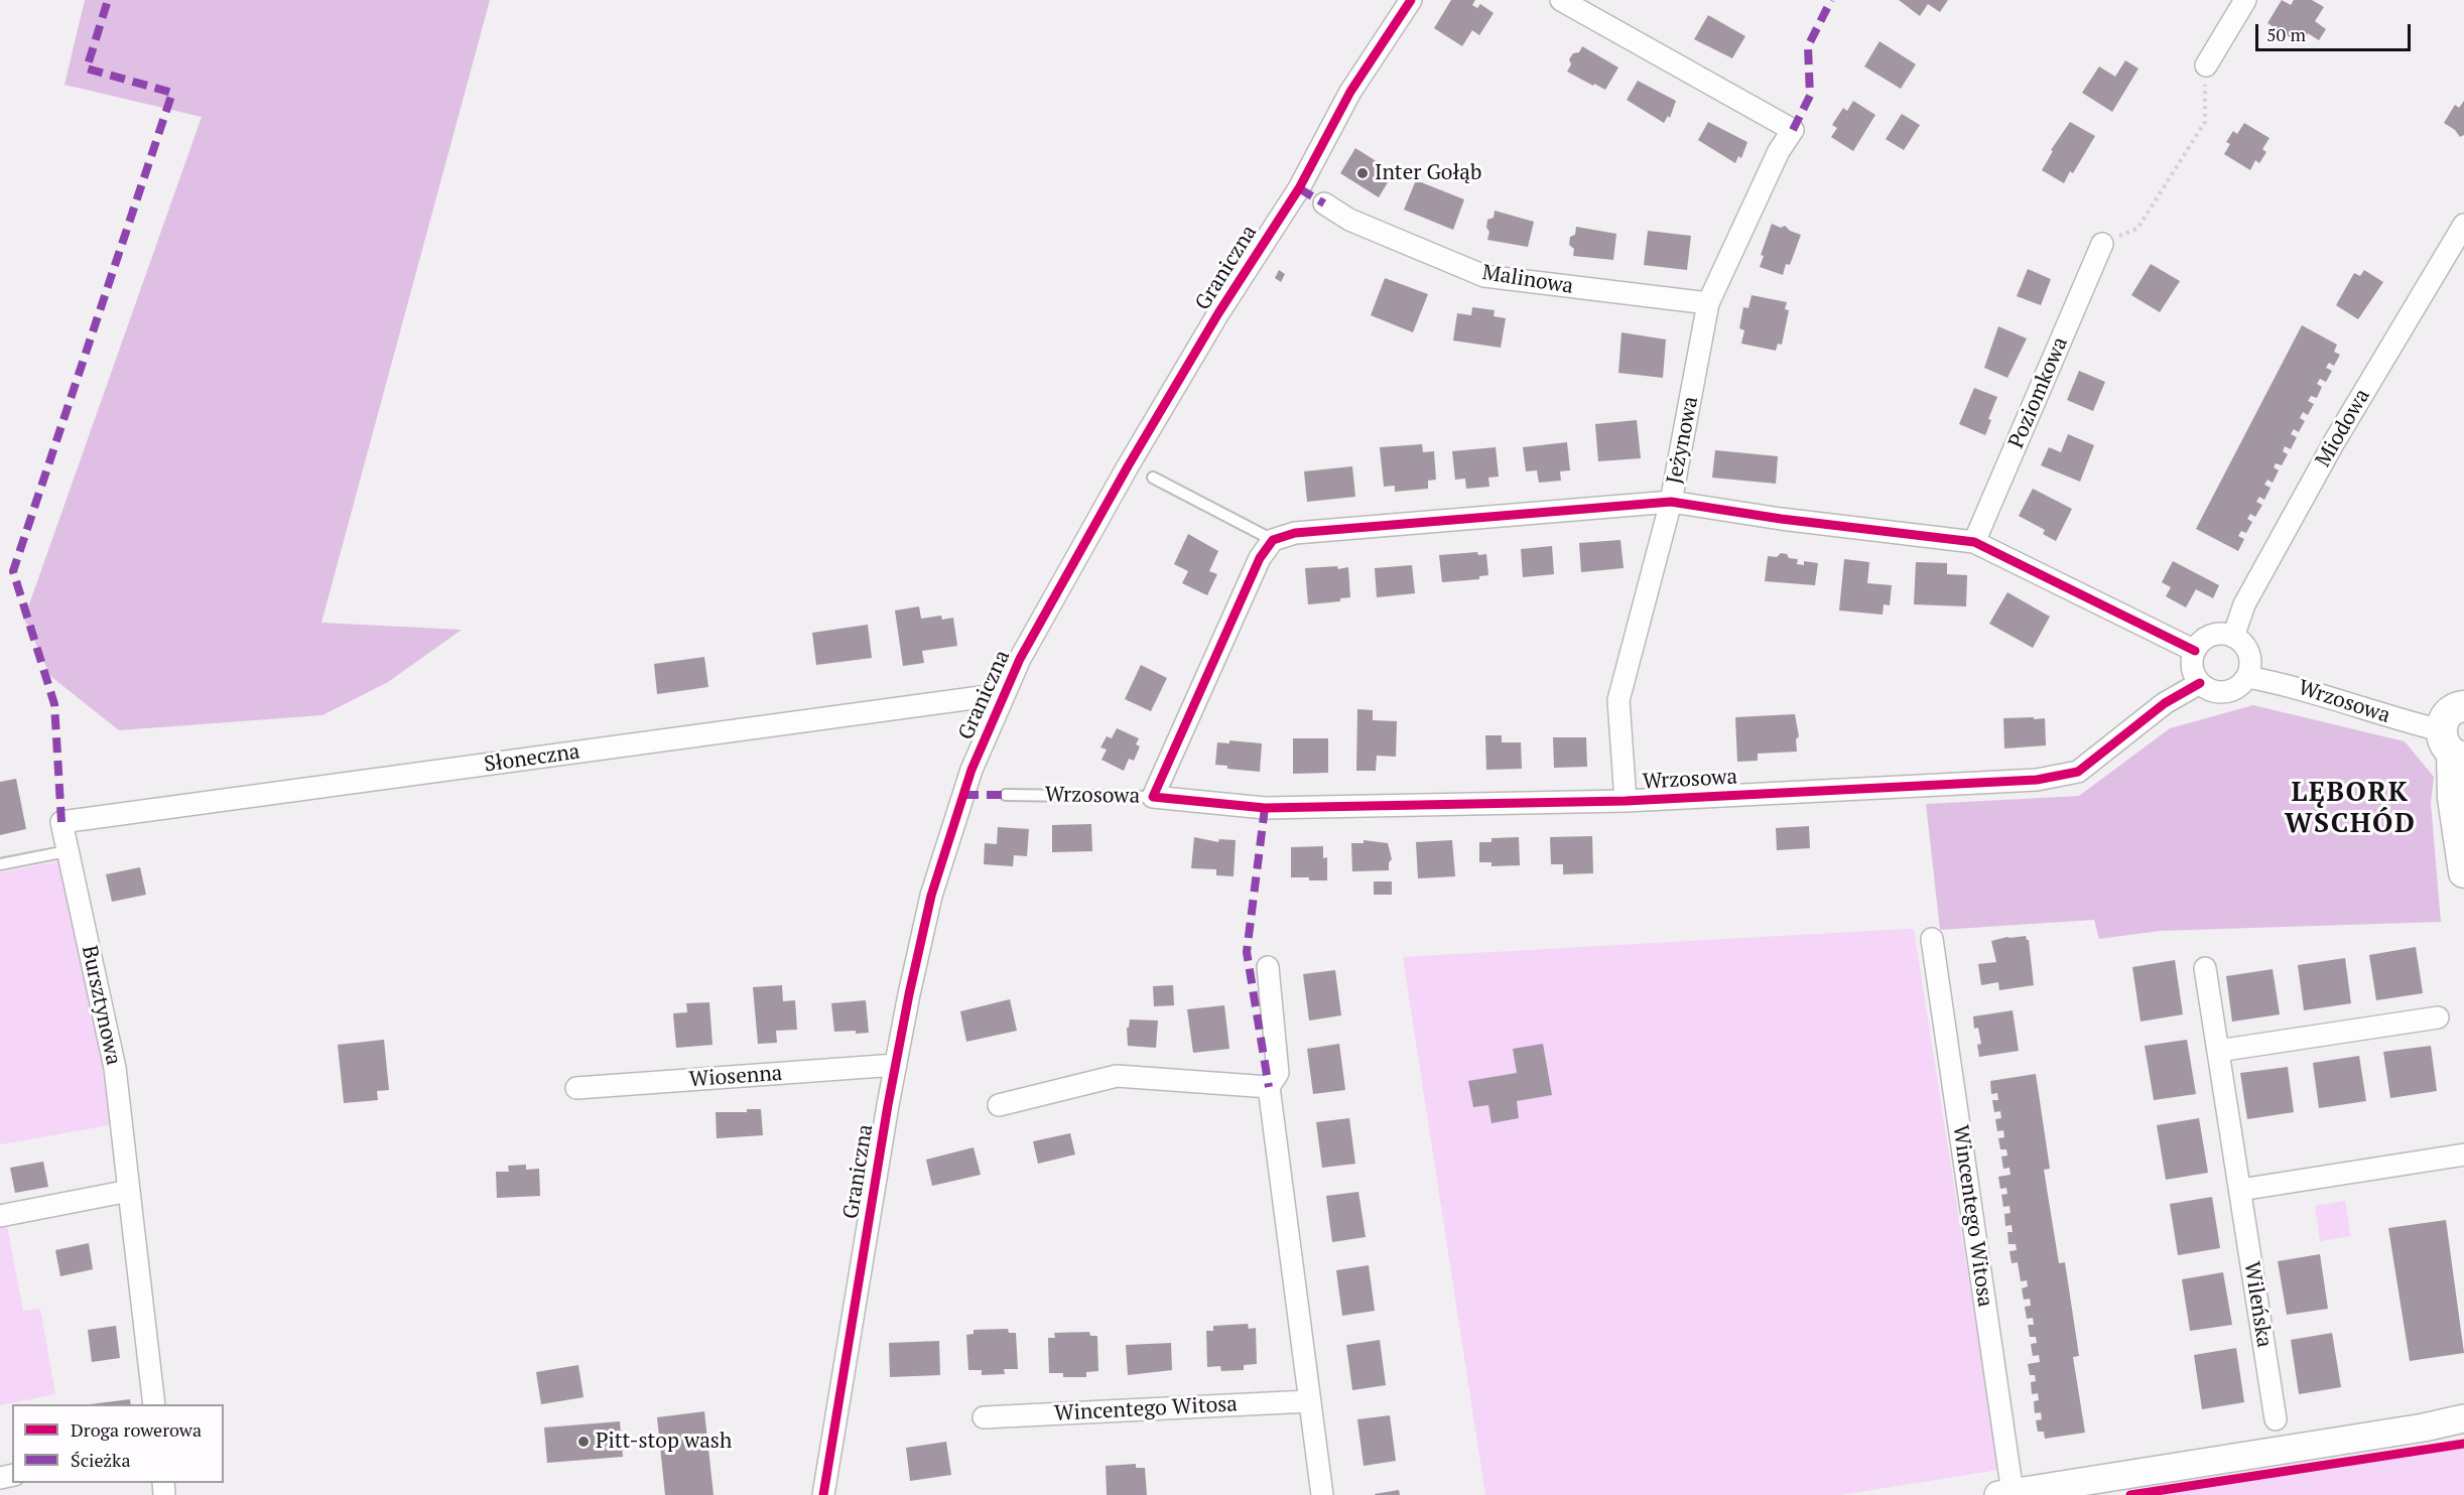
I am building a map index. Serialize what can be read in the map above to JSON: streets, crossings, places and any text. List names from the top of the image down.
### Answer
{
  "streets": {
    "street": [
      "Graniczna",
      "Malinowa",
      "Poziomkowa",
      "Miodowa",
      "Jeżynowa",
      "Wrzosowa",
      "Słoneczna",
      "Bursztynowa",
      "Wiosenna",
      "Wincentego Witosa",
      "Wileńska"
    ]
  },
  "crossings": [
    ["Graniczna", "Słoneczna"],
    ["Graniczna", "Wiosenna"],
    ["Malinowa", "Jeżynowa"],
    ["Miodowa", "Wrzosowa"],
    ["Jeżynowa", "Wrzosowa"],
    ["Słoneczna", "Bursztynowa"]
  ],
  "districts": ["LĘBORK WSCHÓD"],
  "places": ["Inter Gołąb", "Pitt-stop wash"],
  "legend": ["Droga rowerowa", "Ścieżka"],
  "scale_bar": "50 m"
}
